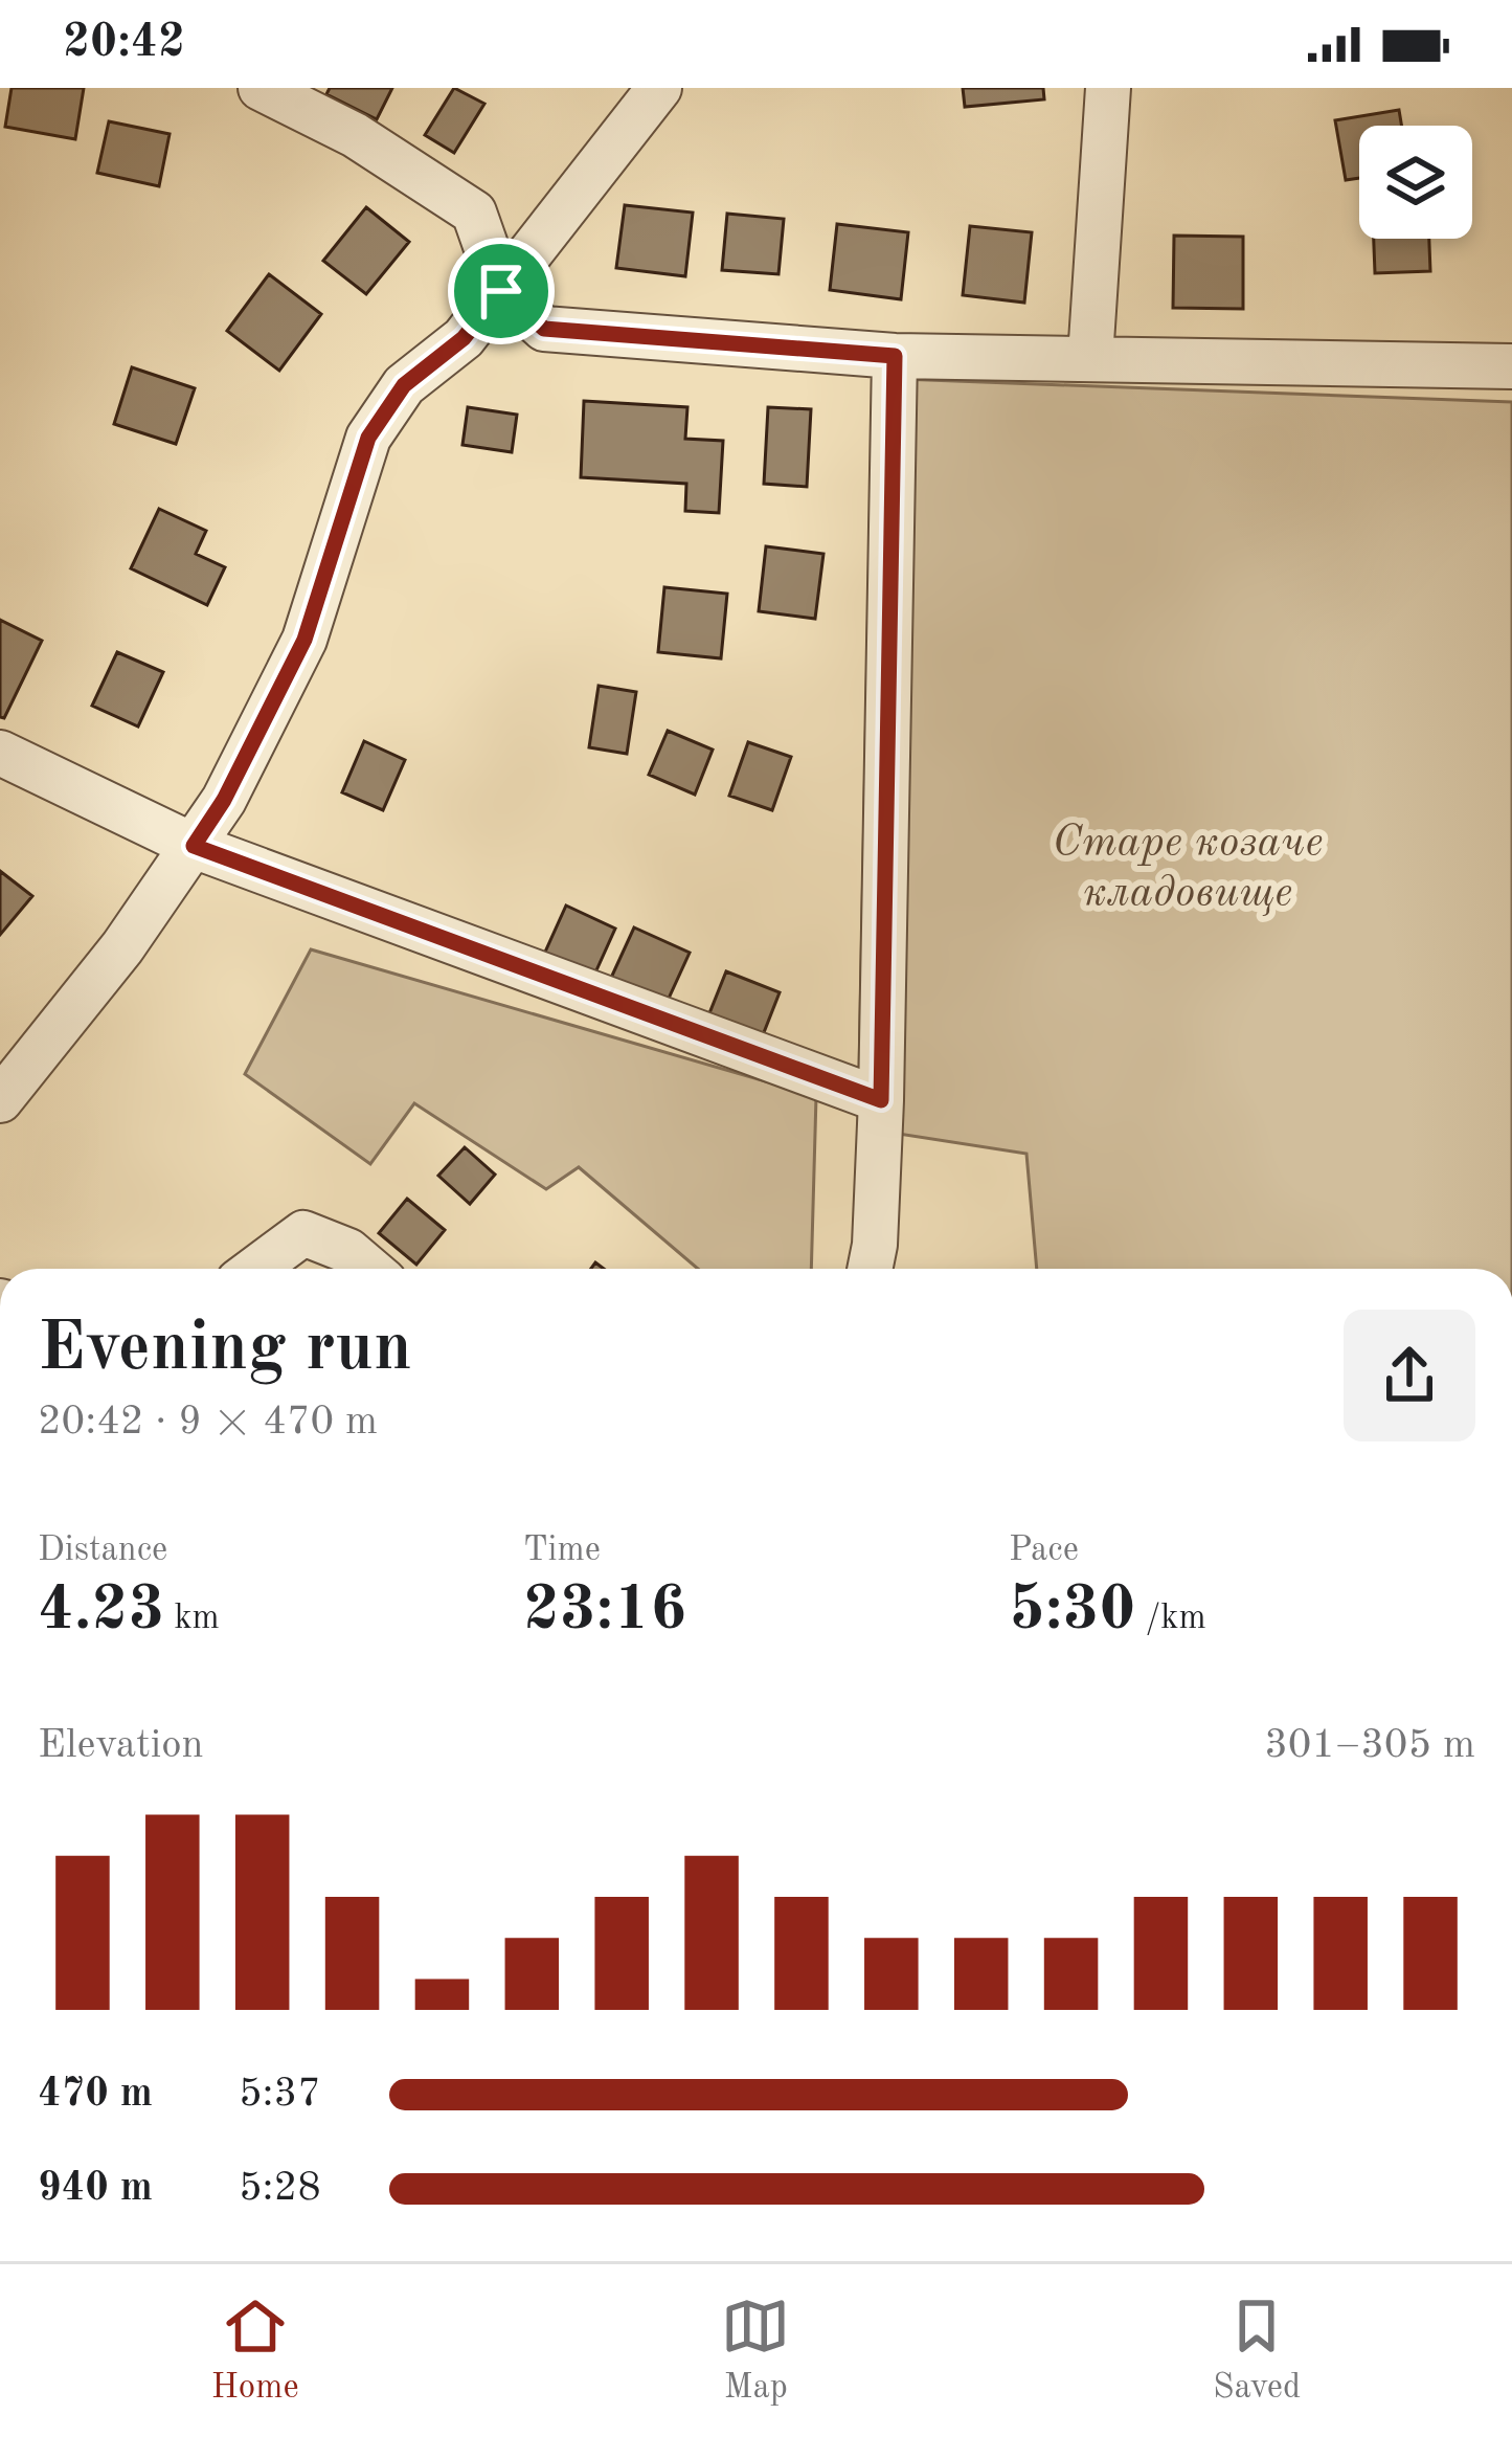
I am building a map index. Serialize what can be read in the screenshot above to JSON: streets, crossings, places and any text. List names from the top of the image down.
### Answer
{
  "parks": ["Старе козаче кладовище"],
  "page": {
    "status": "20:42",
    "heading": ["Evening run", "20:42 · 9 × 470 m"],
    "stats": [
      ["Distance", "4.23 km"],
      ["Time", "23:16"],
      ["Pace", "5:30 /km"]
    ],
    "chart": ["Elevation", "301–305 m"],
    "list": [
      {
        "name": "470 m",
        "note": "5:37"
      },
      {
        "name": "940 m",
        "note": "5:28"
      }
    ],
    "tabs": ["Home", "Map", "Saved"]
  }
}
